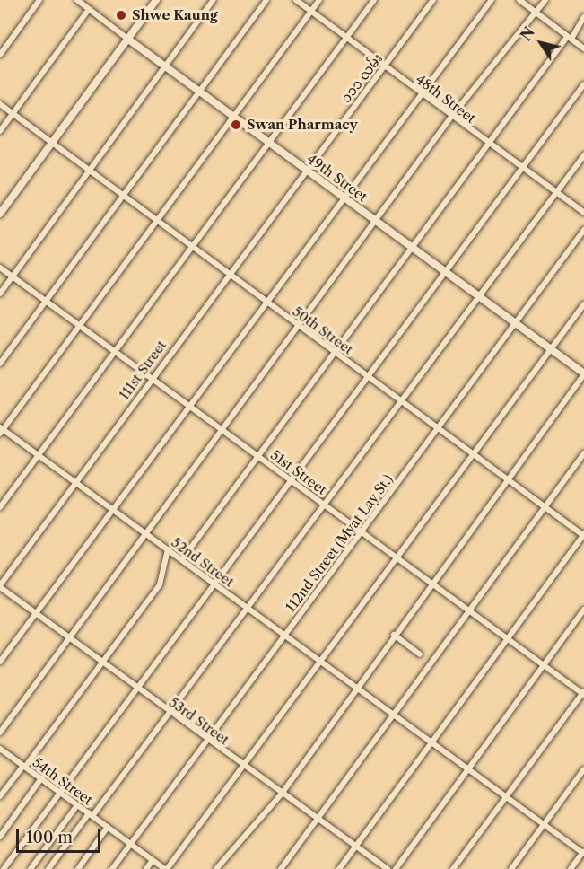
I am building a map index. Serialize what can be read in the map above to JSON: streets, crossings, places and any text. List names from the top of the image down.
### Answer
{
  "streets": {
    "main road": ["49th Street"],
    "street": [
      "၁၁၁ လမ်း",
      "48th Street",
      "50th Street",
      "111st Street",
      "51st Street",
      "112nd Street (Myat Lay St.)",
      "52nd Street",
      "53rd Street",
      "54th Street"
    ]
  },
  "crossings": [
    ["၁၁၁ လမ်း", "48th Street"],
    ["၁၁၁ လမ်း", "49th Street"],
    ["၁၁၁ လမ်း", "111st Street"],
    ["49th Street", "111st Street"],
    ["49th Street", "112nd Street (Myat Lay St.)"],
    ["50th Street", "111st Street"],
    ["50th Street", "112nd Street (Myat Lay St.)"],
    ["111st Street", "51st Street"],
    ["111st Street", "52nd Street"],
    ["111st Street", "53rd Street"],
    ["51st Street", "112nd Street (Myat Lay St.)"],
    ["112nd Street (Myat Lay St.)", "52nd Street"],
    ["112nd Street (Myat Lay St.)", "53rd Street"],
    ["112nd Street (Myat Lay St.)", "54th Street"]
  ],
  "places": ["Shwe Kaung", "Swan Pharmacy"],
  "scale_bar": "100 m",
  "north": "top left"
}
